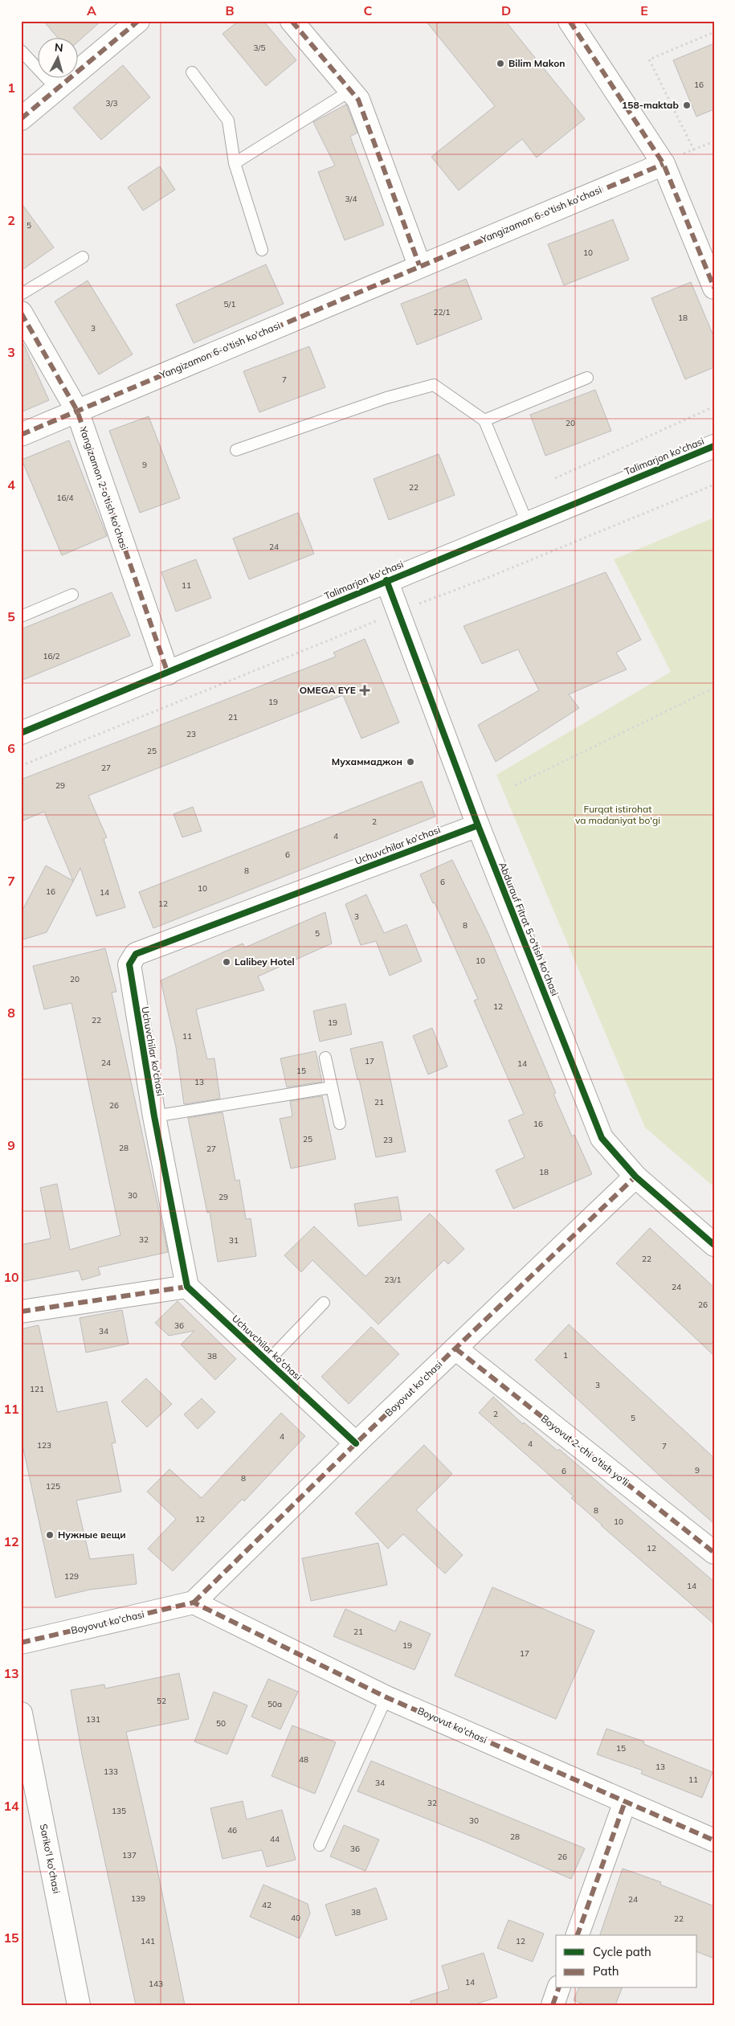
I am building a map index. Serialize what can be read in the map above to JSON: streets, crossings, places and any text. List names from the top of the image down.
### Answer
{
  "streets": {
    "street": [
      "Yangizamon 6-o'tish ko'chasi",
      "Talimarjon ko'chasi",
      "Yangizamon 2-o'tish ko'chasi",
      "Uchuvchilar ko'chasi",
      "Abdurauf Fitrat 5-o'tish ko'chasi",
      "Boyovut ko'chasi",
      "Boyovut 2-chi o'tish yo'li",
      "Sariko'l ko'chasi"
    ]
  },
  "crossings": [
    ["Yangizamon 6-o'tish ko'chasi", "Yangizamon 2-o'tish ko'chasi"],
    ["Talimarjon ko'chasi", "Yangizamon 2-o'tish ko'chasi"],
    ["Talimarjon ko'chasi", "Abdurauf Fitrat 5-o'tish ko'chasi"],
    ["Uchuvchilar ko'chasi", "Abdurauf Fitrat 5-o'tish ko'chasi"],
    ["Uchuvchilar ko'chasi", "Boyovut ko'chasi"],
    ["Abdurauf Fitrat 5-o'tish ko'chasi", "Boyovut ko'chasi"],
    ["Boyovut ko'chasi", "Boyovut 2-chi o'tish yo'li"]
  ],
  "parks": ["Furqat istirohat va madaniyat bo'gi"],
  "places": {
    "other": [
      "Bilim Makon",
      "158-maktab",
      "Мухаммаджон",
      "Lalibey Hotel",
      "Нужные вещи"
    ],
    "health": ["OMEGA EYE"]
  },
  "house_numbers": [
    "3/5",
    "16",
    "3/3",
    "3/4",
    "5",
    "10",
    "5/1",
    "22/1",
    "18",
    "3",
    "7",
    "20",
    "9",
    "22",
    "16/4",
    "24",
    "11",
    "16/2",
    "19",
    "21",
    "23",
    "25",
    "27",
    "29",
    "2",
    "4",
    "6",
    "8",
    "6",
    "10",
    "16",
    "14",
    "12",
    "3",
    "8",
    "5",
    "10",
    "20",
    "12",
    "22",
    "19",
    "11",
    "17",
    "24",
    "14",
    "15",
    "13",
    "21",
    "26",
    "16",
    "25",
    "23",
    "28",
    "27",
    "18",
    "30",
    "29",
    "32",
    "31",
    "22",
    "23/1",
    "24",
    "26",
    "36",
    "34",
    "1",
    "38",
    "3",
    "121",
    "2",
    "5",
    "4",
    "4",
    "123",
    "7",
    "9",
    "6",
    "8",
    "125",
    "8",
    "12",
    "10",
    "12",
    "129",
    "14",
    "21",
    "19",
    "17",
    "52",
    "50a",
    "131",
    "50",
    "15",
    "48",
    "13",
    "133",
    "11",
    "34",
    "32",
    "135",
    "30",
    "46",
    "28",
    "44",
    "36",
    "137",
    "26",
    "139",
    "24",
    "42",
    "38",
    "40",
    "22",
    "141",
    "12",
    "14",
    "143"
  ],
  "legend": ["Cycle path", "Path"],
  "north": "top",
  "grid": {
    "columns": [
      "A",
      "B",
      "C",
      "D",
      "E"
    ],
    "rows": [
      "1",
      "2",
      "3",
      "4",
      "5",
      "6",
      "7",
      "8",
      "9",
      "10",
      "11",
      "12",
      "13",
      "14",
      "15"
    ]
  }
}
